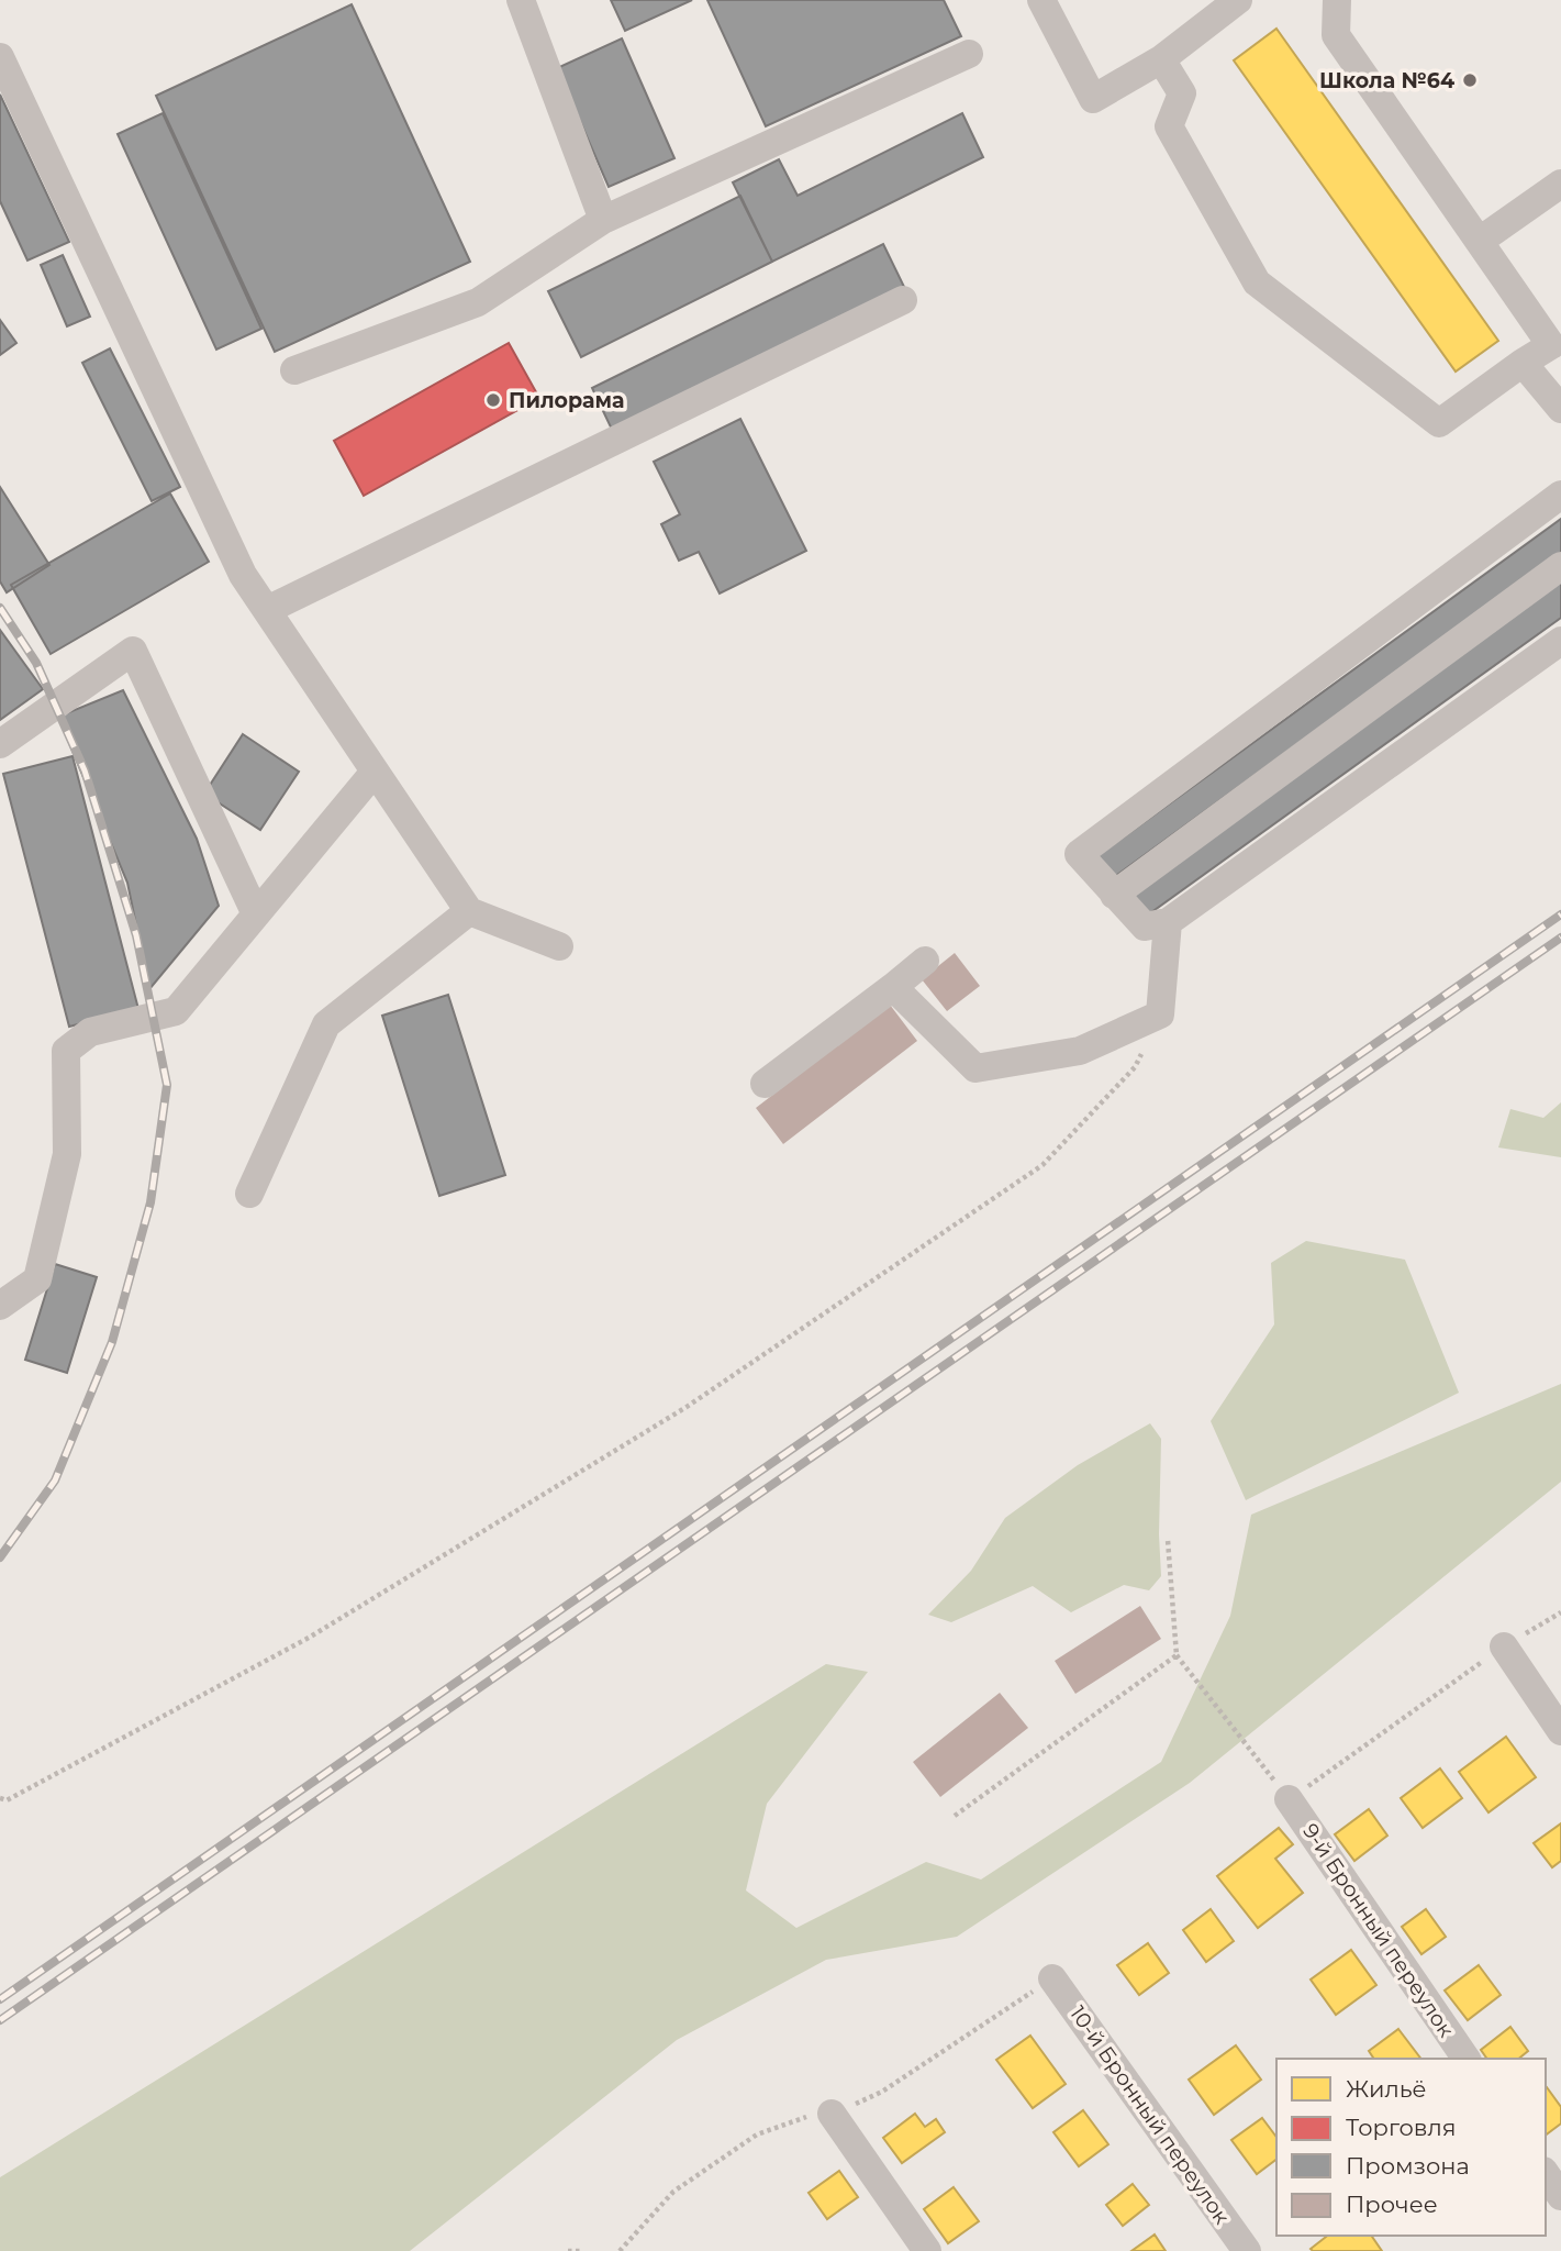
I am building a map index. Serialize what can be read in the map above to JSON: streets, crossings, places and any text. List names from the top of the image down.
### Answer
{
  "streets": {
    "street": ["9-й Бронный переулок", "10-й Бронный переулок"]
  },
  "places": ["Школа №64", "Пилорама"],
  "legend": [
    "Жильё",
    "Торговля",
    "Промзона",
    "Прочее"
  ]
}
